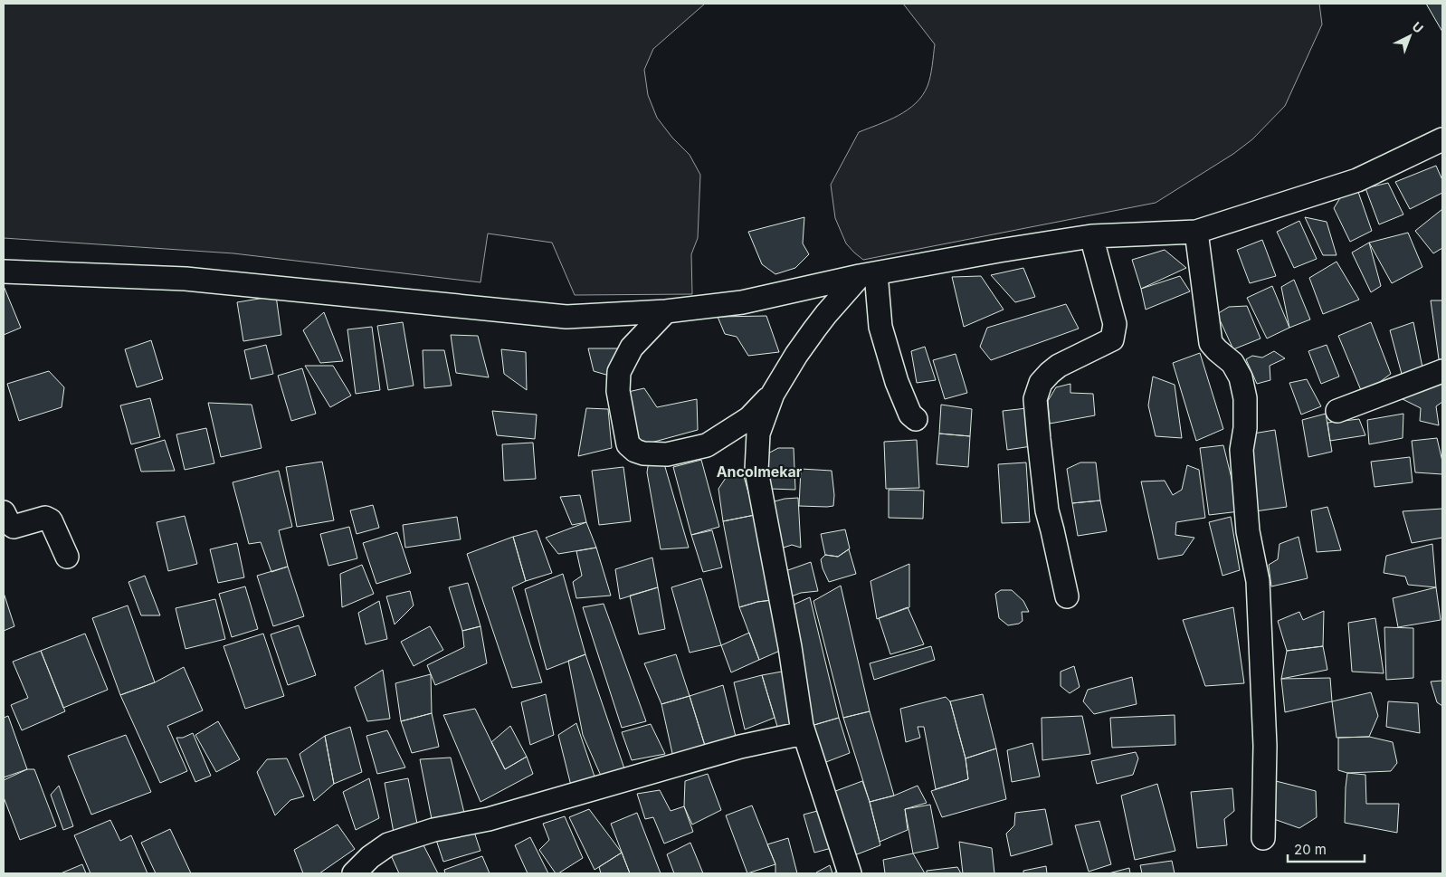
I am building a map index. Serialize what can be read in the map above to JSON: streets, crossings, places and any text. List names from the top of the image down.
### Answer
{
  "districts": ["Ancolmekar"],
  "scale_bar": "20 m",
  "north": "top right"
}
